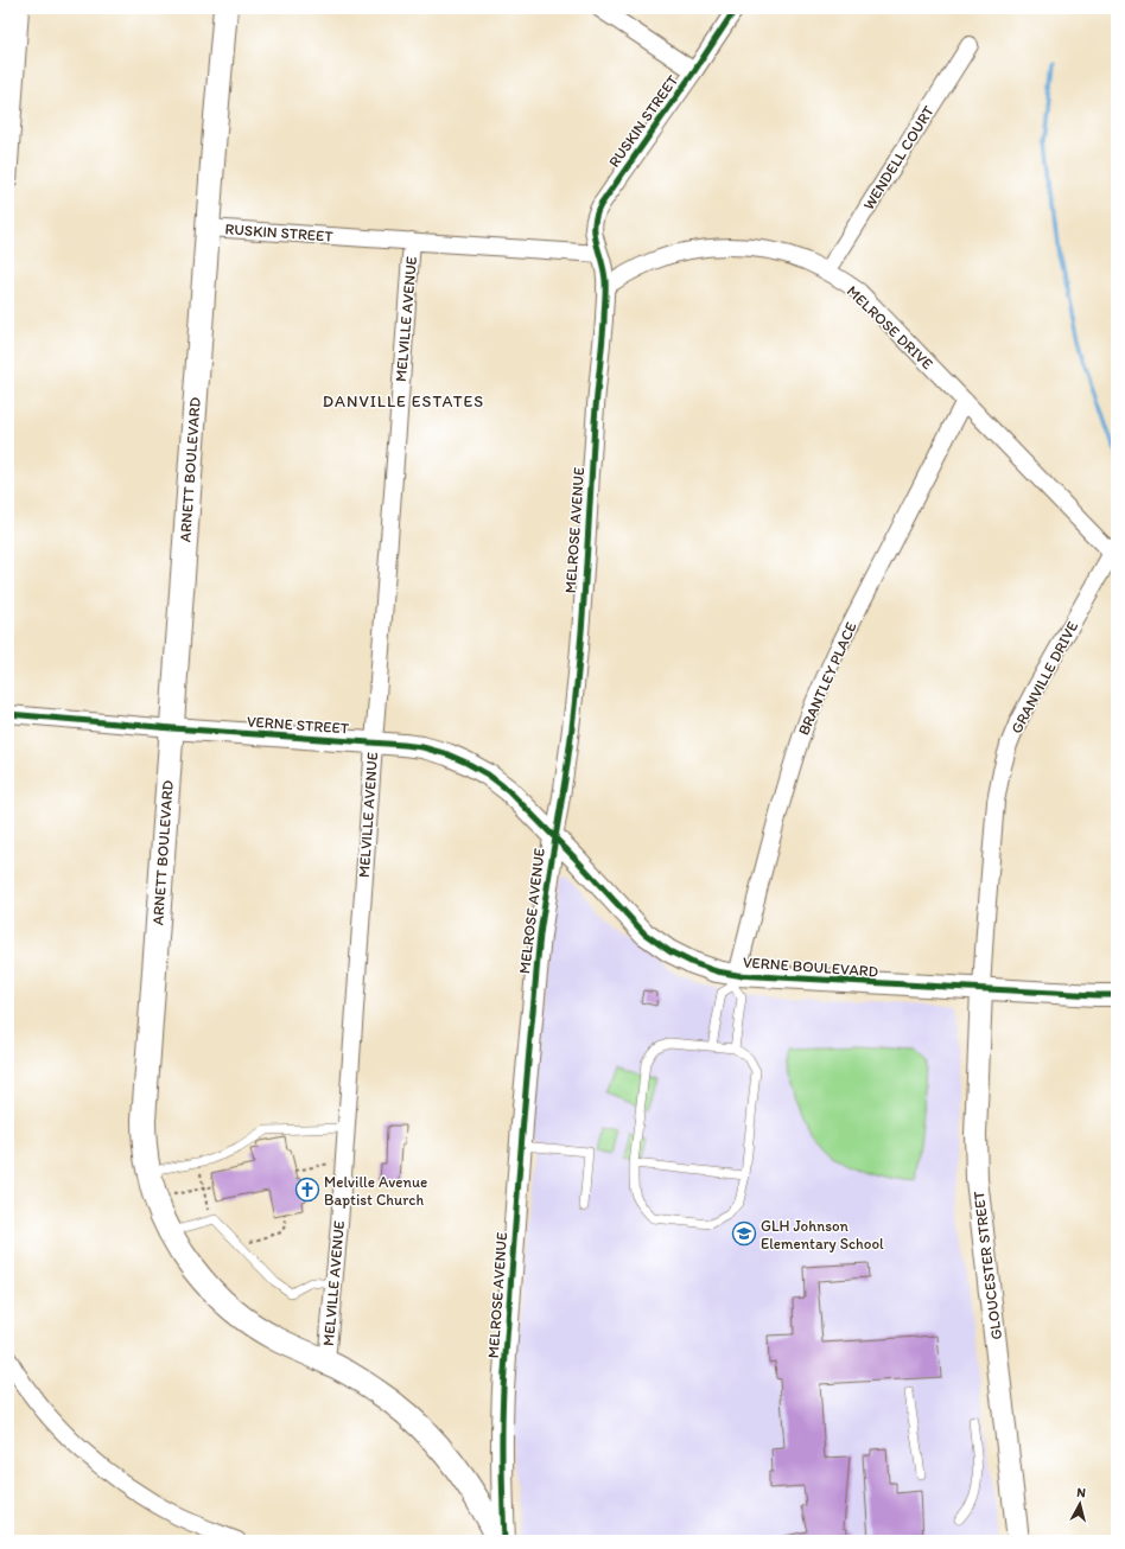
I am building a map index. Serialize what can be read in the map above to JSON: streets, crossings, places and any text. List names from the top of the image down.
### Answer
{
  "streets": {
    "main road": ["ARNETT BOULEVARD"],
    "street": [
      "RUSKIN STREET",
      "WENDELL COURT",
      "MELVILLE AVENUE",
      "MELROSE DRIVE",
      "MELROSE AVENUE",
      "GRANVILLE DRIVE",
      "BRANTLEY PLACE",
      "VERNE STREET",
      "VERNE BOULEVARD",
      "GLOUCESTER STREET"
    ]
  },
  "crossings": [
    ["RUSKIN STREET", "MELVILLE AVENUE"],
    ["RUSKIN STREET", "ARNETT BOULEVARD"],
    ["WENDELL COURT", "MELROSE DRIVE"],
    ["MELVILLE AVENUE", "ARNETT BOULEVARD"],
    ["MELVILLE AVENUE", "VERNE STREET"],
    ["MELROSE DRIVE", "MELROSE AVENUE"],
    ["MELROSE DRIVE", "GRANVILLE DRIVE"],
    ["MELROSE DRIVE", "BRANTLEY PLACE"],
    ["ARNETT BOULEVARD", "VERNE STREET"],
    ["MELROSE AVENUE", "VERNE STREET"],
    ["MELROSE AVENUE", "VERNE BOULEVARD"],
    ["GRANVILLE DRIVE", "VERNE BOULEVARD"],
    ["GRANVILLE DRIVE", "GLOUCESTER STREET"],
    ["BRANTLEY PLACE", "VERNE BOULEVARD"],
    ["VERNE STREET", "VERNE BOULEVARD"],
    ["VERNE BOULEVARD", "GLOUCESTER STREET"]
  ],
  "districts": ["DANVILLE ESTATES"],
  "places": {
    "church": ["Melville Avenue Baptist Church"],
    "school or university": ["GLH Johnson Elementary School"]
  },
  "north": "top"
}
